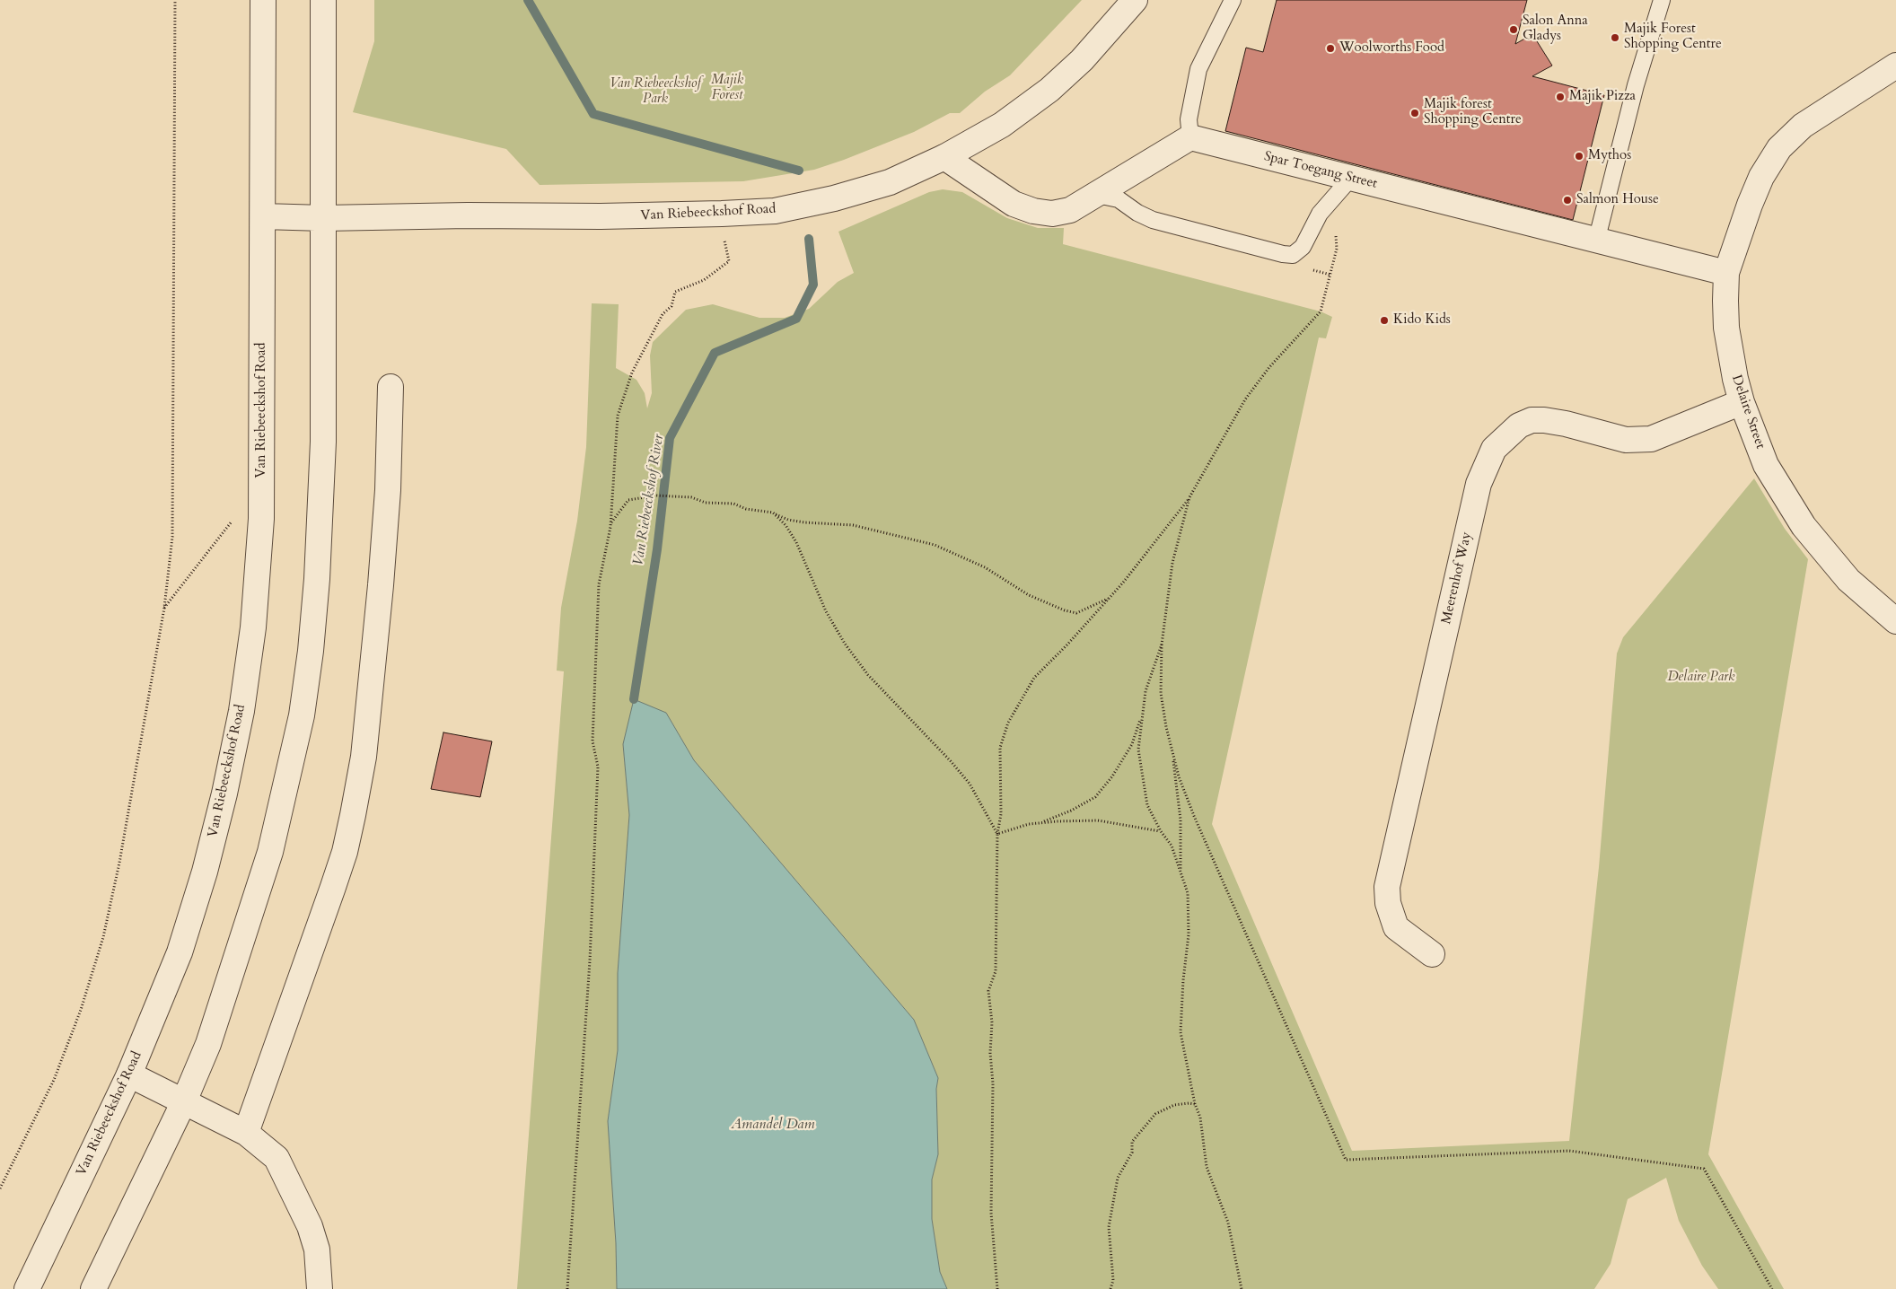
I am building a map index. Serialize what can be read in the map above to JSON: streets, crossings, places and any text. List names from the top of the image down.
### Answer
{
  "streets": {
    "street": [
      "Spar Toegang Street",
      "Van Riebeeckshof Road",
      "Delaire Street",
      "Meerenhof Way"
    ]
  },
  "crossings": [
    ["Spar Toegang Street", "Delaire Street"],
    ["Delaire Street", "Meerenhof Way"]
  ],
  "water": ["Van Riebeeckshof River", "Amandel Dam"],
  "parks": ["Majik Forest", "Van Riebeeckshof Park", "Delaire Park"],
  "places": [
    "Salon Anna Gladys",
    "Majik Forest Shopping Centre",
    "Woolworths Food",
    "Majik Pizza",
    "Majik forest Shopping Centre",
    "Mythos",
    "Salmon House",
    "Kido Kids"
  ]
}
